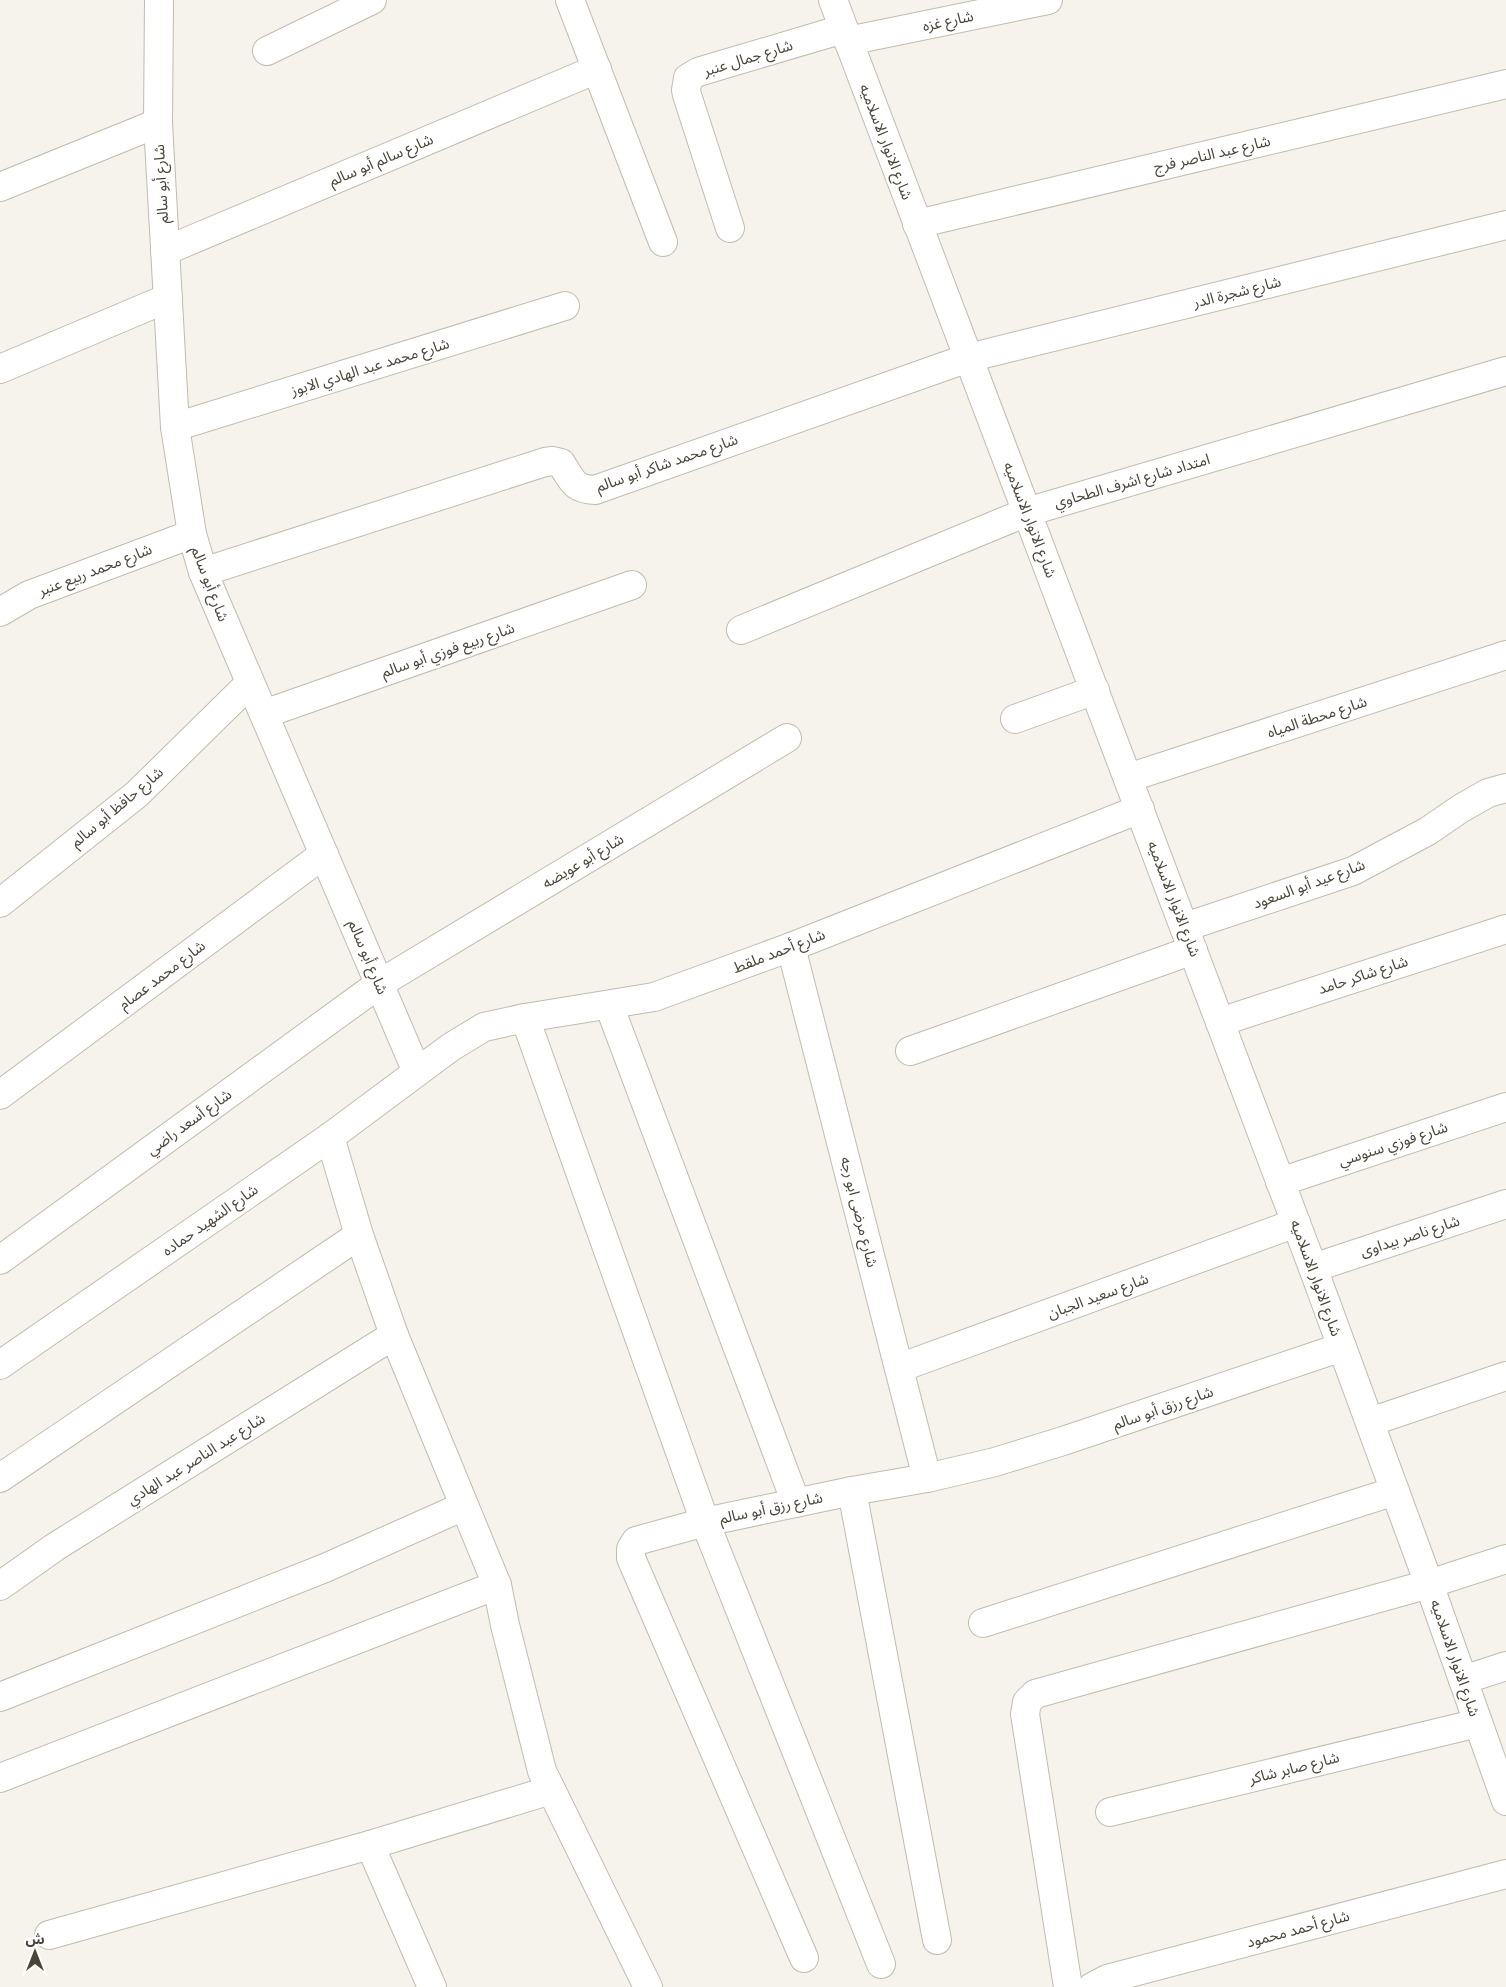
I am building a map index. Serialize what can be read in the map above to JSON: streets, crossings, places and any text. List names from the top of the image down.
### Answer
{
  "streets": {
    "street": [
      "شارع غزه",
      "شارع جمال عنبر",
      "شارع الانوار الاسلاميه",
      "شارع عبد الناصر فرج",
      "شارع سالم أبو سالم",
      "شارع أبو سالم",
      "شارع شجرة الدر",
      "شارع محمد عبد الهادي الابوز",
      "شارع محمد شاكر أبو سالم",
      "امتداد شارع اشرف الطحاوي",
      "شارع محمد ربيع عنبر",
      "شارع ربيع فوزي أبو سالم",
      "شارع محطة المياه",
      "شارع حافظ أبو سالم",
      "شارع أبو عويضه",
      "شارع عيد أبو السعود",
      "شارع أحمد ملقط",
      "شارع محمد عصام",
      "شارع شاكر حامد",
      "شارع أسعد راضي",
      "شارع فوزي سنوسي",
      "شارع مرضى ابو رجه",
      "شارع الشهيد حماده",
      "شارع ناصر بيداوى",
      "شارع سعيد الجبان",
      "شارع رزق أبو سالم",
      "شارع عبد الناصر عبد الهادي",
      "شارع صابر شاكر",
      "شارع أحمد محمود"
    ]
  },
  "crossings": [
    ["شارع غزه", "شارع جمال عنبر"],
    ["شارع غزه", "شارع الانوار الاسلاميه"],
    ["شارع جمال عنبر", "شارع الانوار الاسلاميه"],
    ["شارع الانوار الاسلاميه", "شارع عبد الناصر فرج"],
    ["شارع الانوار الاسلاميه", "شارع شجرة الدر"],
    ["شارع الانوار الاسلاميه", "شارع محمد شاكر أبو سالم"],
    ["شارع الانوار الاسلاميه", "امتداد شارع اشرف الطحاوي"],
    ["شارع الانوار الاسلاميه", "شارع محطة المياه"],
    ["شارع الانوار الاسلاميه", "شارع عيد أبو السعود"],
    ["شارع الانوار الاسلاميه", "شارع أحمد ملقط"],
    ["شارع الانوار الاسلاميه", "شارع شاكر حامد"],
    ["شارع الانوار الاسلاميه", "شارع فوزي سنوسي"],
    ["شارع الانوار الاسلاميه", "شارع ناصر بيداوى"],
    ["شارع الانوار الاسلاميه", "شارع سعيد الجبان"],
    ["شارع الانوار الاسلاميه", "شارع رزق أبو سالم"],
    ["شارع الانوار الاسلاميه", "شارع صابر شاكر"],
    ["شارع سالم أبو سالم", "شارع أبو سالم"],
    ["شارع أبو سالم", "شارع محمد عبد الهادي الابوز"],
    ["شارع أبو سالم", "شارع محمد شاكر أبو سالم"],
    ["شارع أبو سالم", "شارع محمد ربيع عنبر"],
    ["شارع أبو سالم", "شارع ربيع فوزي أبو سالم"],
    ["شارع أبو سالم", "شارع حافظ أبو سالم"],
    ["شارع أبو سالم", "شارع أبو عويضه"],
    ["شارع أبو سالم", "شارع أحمد ملقط"],
    ["شارع أبو سالم", "شارع محمد عصام"],
    ["شارع أبو سالم", "شارع أسعد راضي"],
    ["شارع أبو سالم", "شارع الشهيد حماده"],
    ["شارع شجرة الدر", "شارع محمد شاكر أبو سالم"],
    ["شارع أبو عويضه", "شارع أسعد راضي"],
    ["شارع أحمد ملقط", "شارع مرضى ابو رجه"],
    ["شارع أحمد ملقط", "شارع الشهيد حماده"],
    ["شارع مرضى ابو رجه", "شارع سعيد الجبان"],
    ["شارع مرضى ابو رجه", "شارع رزق أبو سالم"]
  ],
  "north": "top"
}
